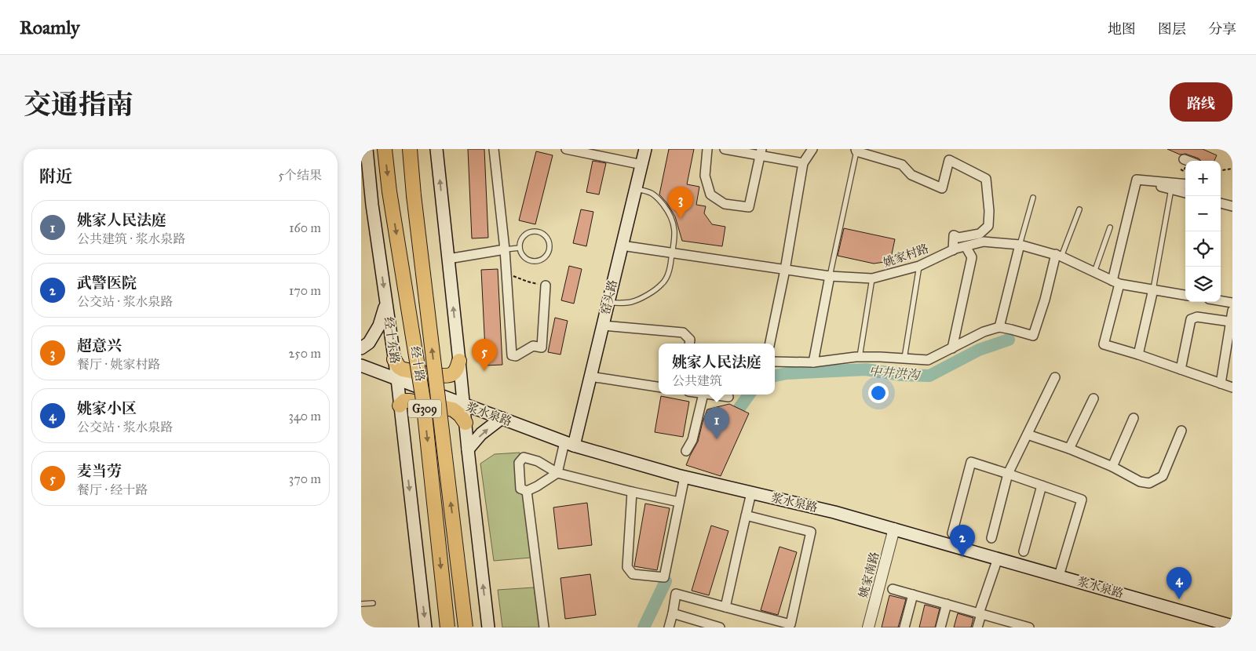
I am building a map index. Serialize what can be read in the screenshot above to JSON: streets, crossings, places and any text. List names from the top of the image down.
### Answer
{
  "streets": {
    "highway": ["经十路", "G309"],
    "main road": ["窑头路", "经十东路", "浆水泉路"],
    "street": ["姚家村路", "姚家南路"]
  },
  "crossings": [
    ["姚家村路", "窑头路"],
    ["窑头路", "浆水泉路"],
    ["经十东路", "经十路"],
    ["经十东路", "浆水泉路"],
    ["经十路", "浆水泉路"],
    ["浆水泉路", "姚家南路"]
  ],
  "water": ["中井洪沟"],
  "page": {
    "header": "Roamly",
    "nav": ["地图", "图层", "分享"],
    "title": "交通指南",
    "buttons": "路线",
    "heading": ["附近", "5个结果"],
    "map_buttons": ["+", "−"],
    "pins": [
      "3",
      "5",
      "1",
      "2",
      "4"
    ],
    "list": [
      {
        "mark": "1",
        "name": "姚家人民法庭",
        "note": "公共建筑 · 浆水泉路",
        "value": "160 m"
      },
      {
        "mark": "2",
        "name": "武警医院",
        "note": "公交站 · 浆水泉路",
        "value": "170 m"
      },
      {
        "mark": "3",
        "name": "超意兴",
        "note": "餐厅 · 姚家村路",
        "value": "250 m"
      },
      {
        "mark": "4",
        "name": "姚家小区",
        "note": "公交站 · 浆水泉路",
        "value": "340 m"
      },
      {
        "mark": "5",
        "name": "麦当劳",
        "note": "餐厅 · 经十路",
        "value": "370 m"
      }
    ],
    "popup": ["姚家人民法庭", "公共建筑"]
  }
}
